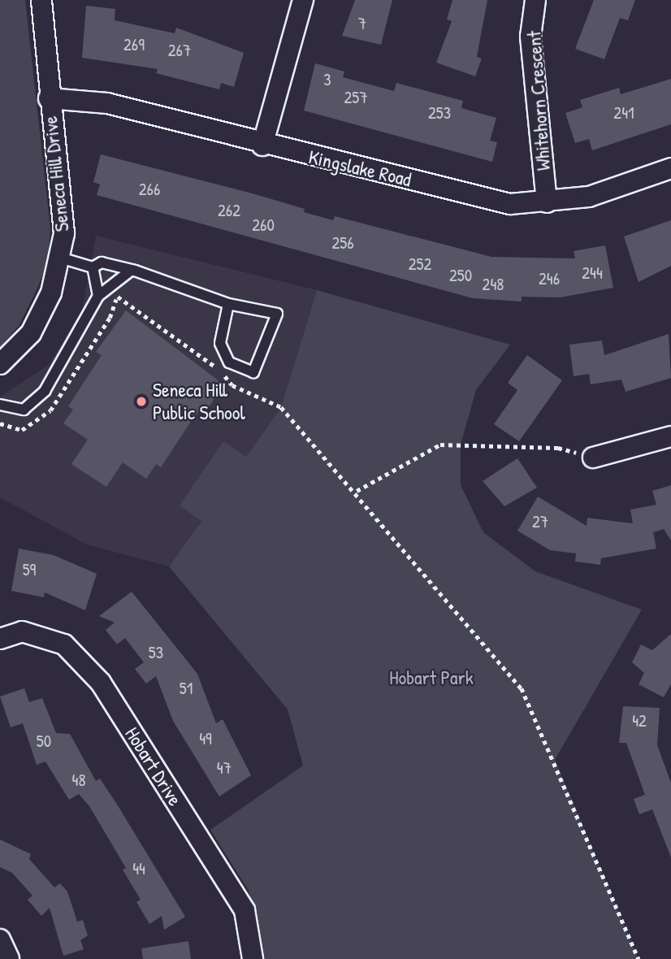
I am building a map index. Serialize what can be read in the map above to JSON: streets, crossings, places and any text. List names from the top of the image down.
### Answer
{
  "streets": {
    "street": [
      "Whitehorn Crescent",
      "Kingslake Road",
      "Seneca Hill Drive",
      "Hobart Drive"
    ]
  },
  "crossings": [
    ["Whitehorn Crescent", "Kingslake Road"],
    ["Kingslake Road", "Seneca Hill Drive"]
  ],
  "parks": ["Hobart Park"],
  "places": ["Seneca Hill Public School"],
  "house_numbers": [
    "7",
    "269",
    "267",
    "3",
    "257",
    "253",
    "241",
    "266",
    "262",
    "260",
    "256",
    "252",
    "244",
    "250",
    "246",
    "248",
    "27",
    "59",
    "53",
    "51",
    "42",
    "49",
    "50",
    "47",
    "48",
    "44"
  ]
}
